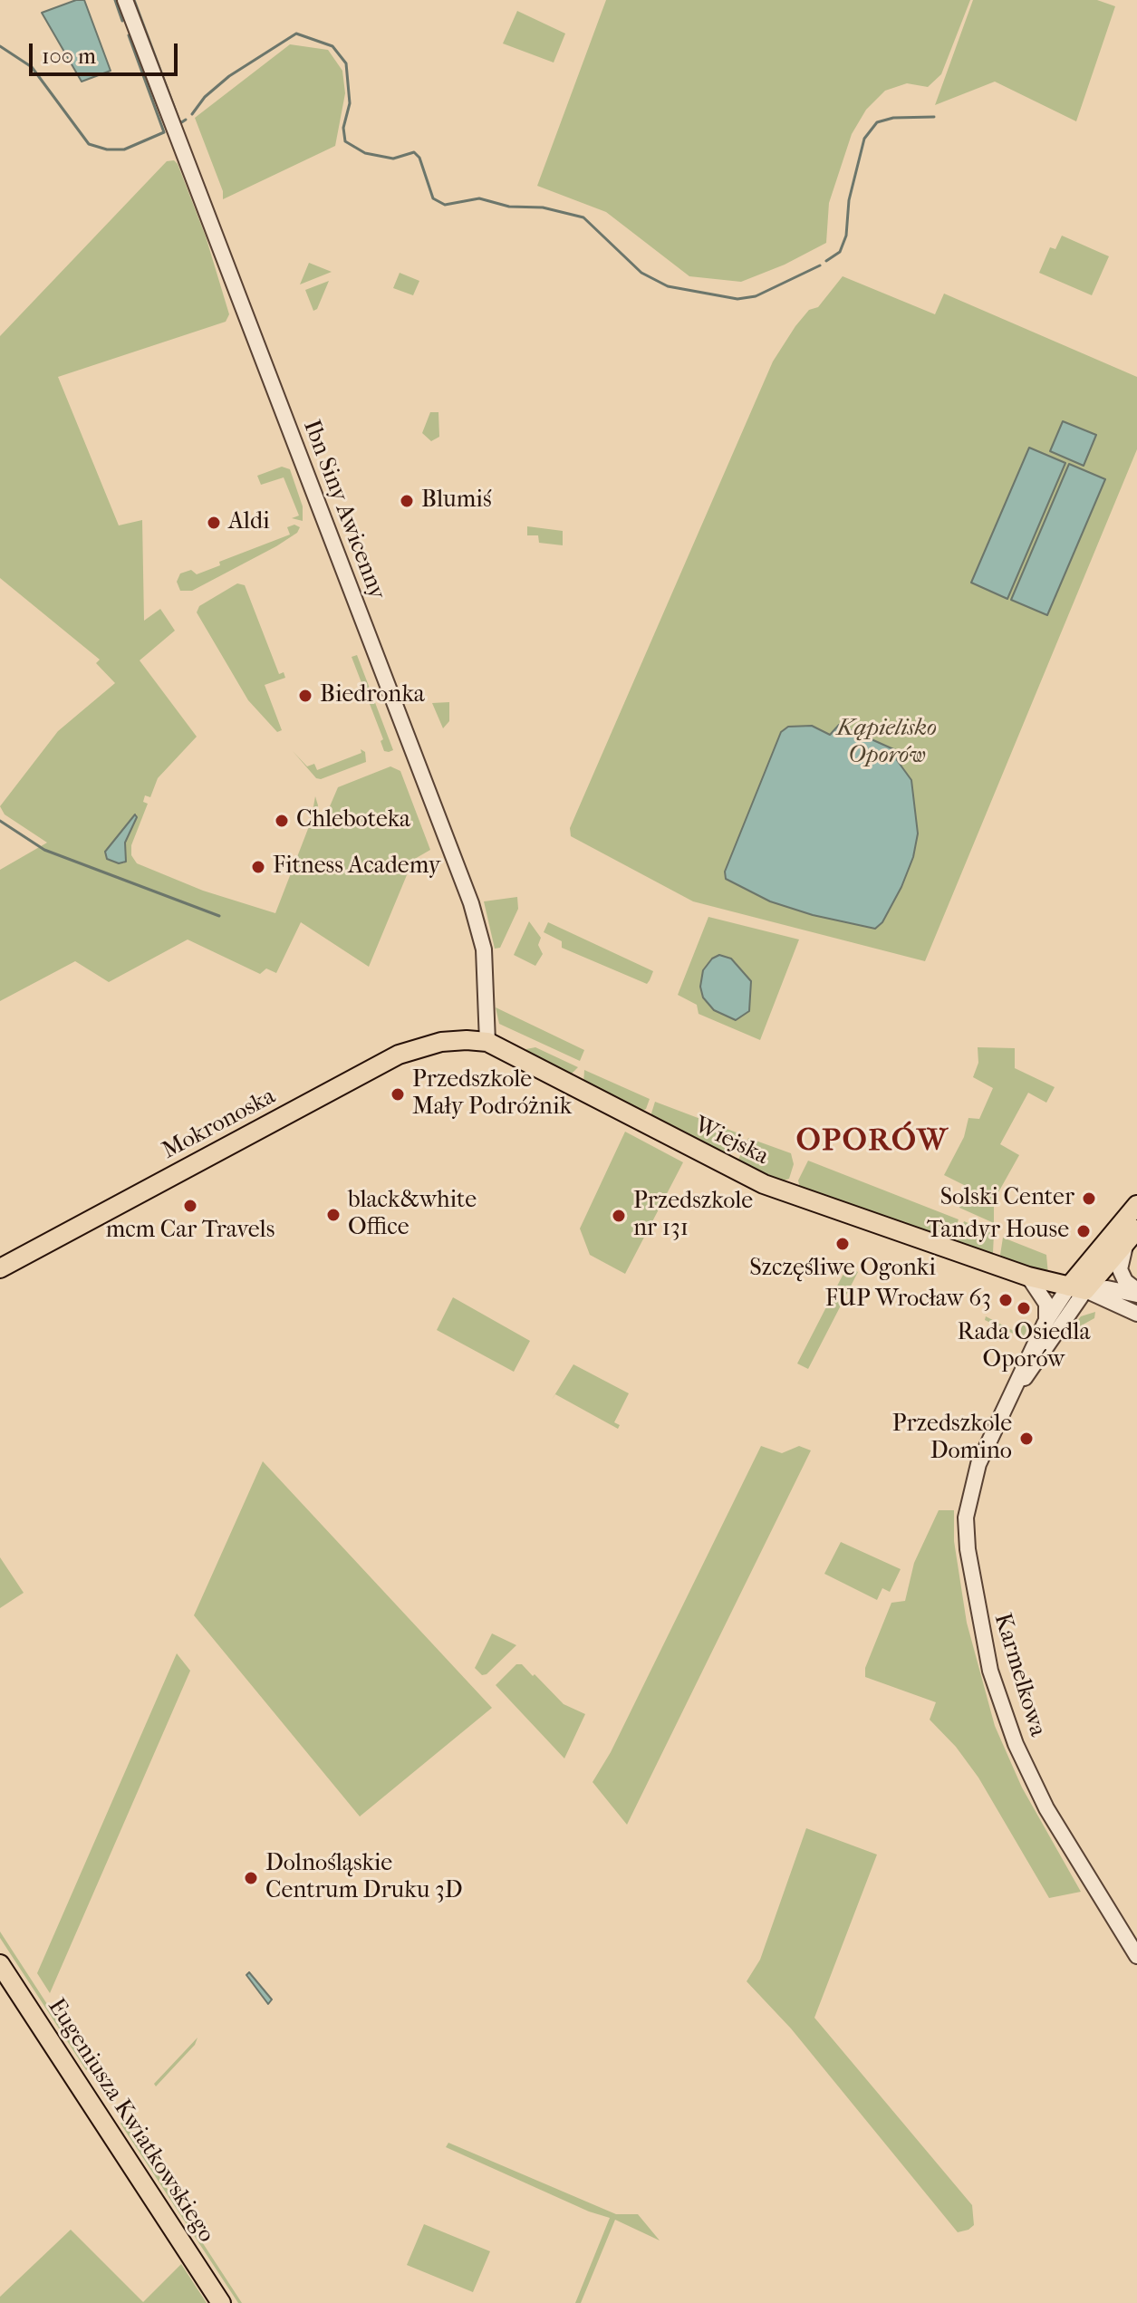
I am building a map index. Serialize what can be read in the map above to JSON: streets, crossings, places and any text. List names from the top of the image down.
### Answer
{
  "streets": {
    "main road": ["Mokronoska", "Wiejska", "Eugeniusza Kwiatkowskiego"],
    "street": ["Ibn Siny Awicenny", "Karmelkowa"]
  },
  "crossings": [
    ["Ibn Siny Awicenny", "Wiejska"],
    ["Mokronoska", "Wiejska"],
    ["Wiejska", "Karmelkowa"]
  ],
  "districts": ["OPORÓW"],
  "parks": ["Kąpielisko Oporów"],
  "places": [
    "Blumiś",
    "Aldi",
    "Biedronka",
    "Chleboteka",
    "Fitness Academy",
    "Przedszkole Mały Podróżnik",
    "Solski Center",
    "mcm Car Travels",
    "black&white Office",
    "Przedszkole nr 131",
    "Tandyr House",
    "Szczęśliwe Ogonki",
    "FUP Wrocław 63",
    "Rada Osiedla Oporów",
    "Przedszkole Domino",
    "Dolnośląskie Centrum Druku 3D"
  ],
  "scale_bar": "100 m"
}
